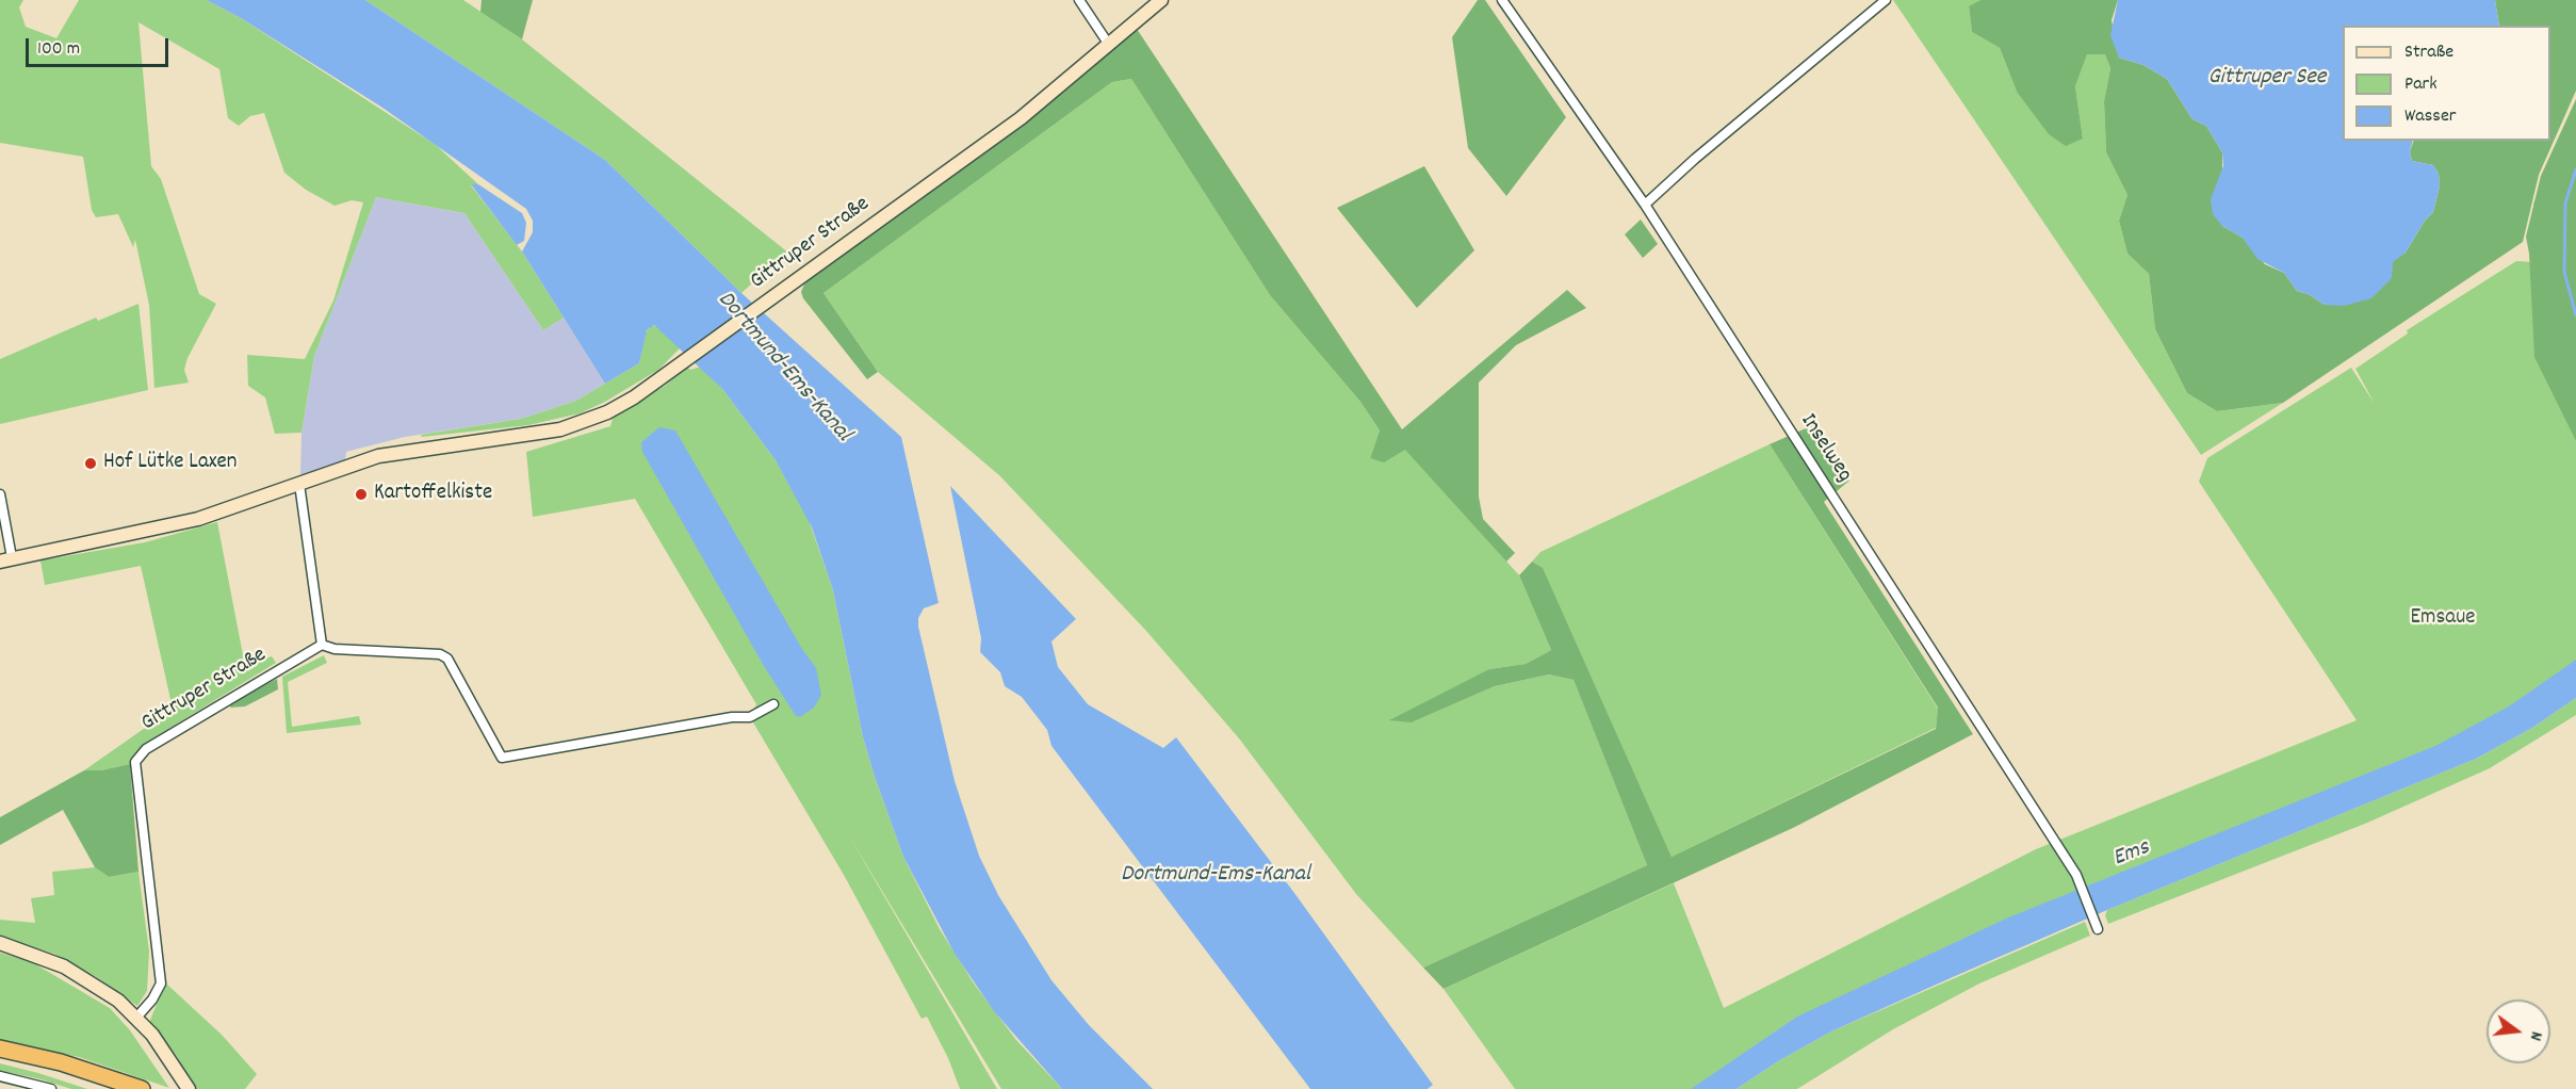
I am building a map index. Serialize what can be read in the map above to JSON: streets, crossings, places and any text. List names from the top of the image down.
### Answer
{
  "streets": {
    "street": ["Gittruper Straße", "Inselweg"]
  },
  "water": ["Gittruper See", "Dortmund-Ems-Kanal", "Ems"],
  "parks": ["Emsaue"],
  "places": ["Hof Lütke Laxen", "Kartoffelkiste"],
  "legend": ["Straße", "Park", "Wasser"],
  "scale_bar": "100 m",
  "north": "right"
}
